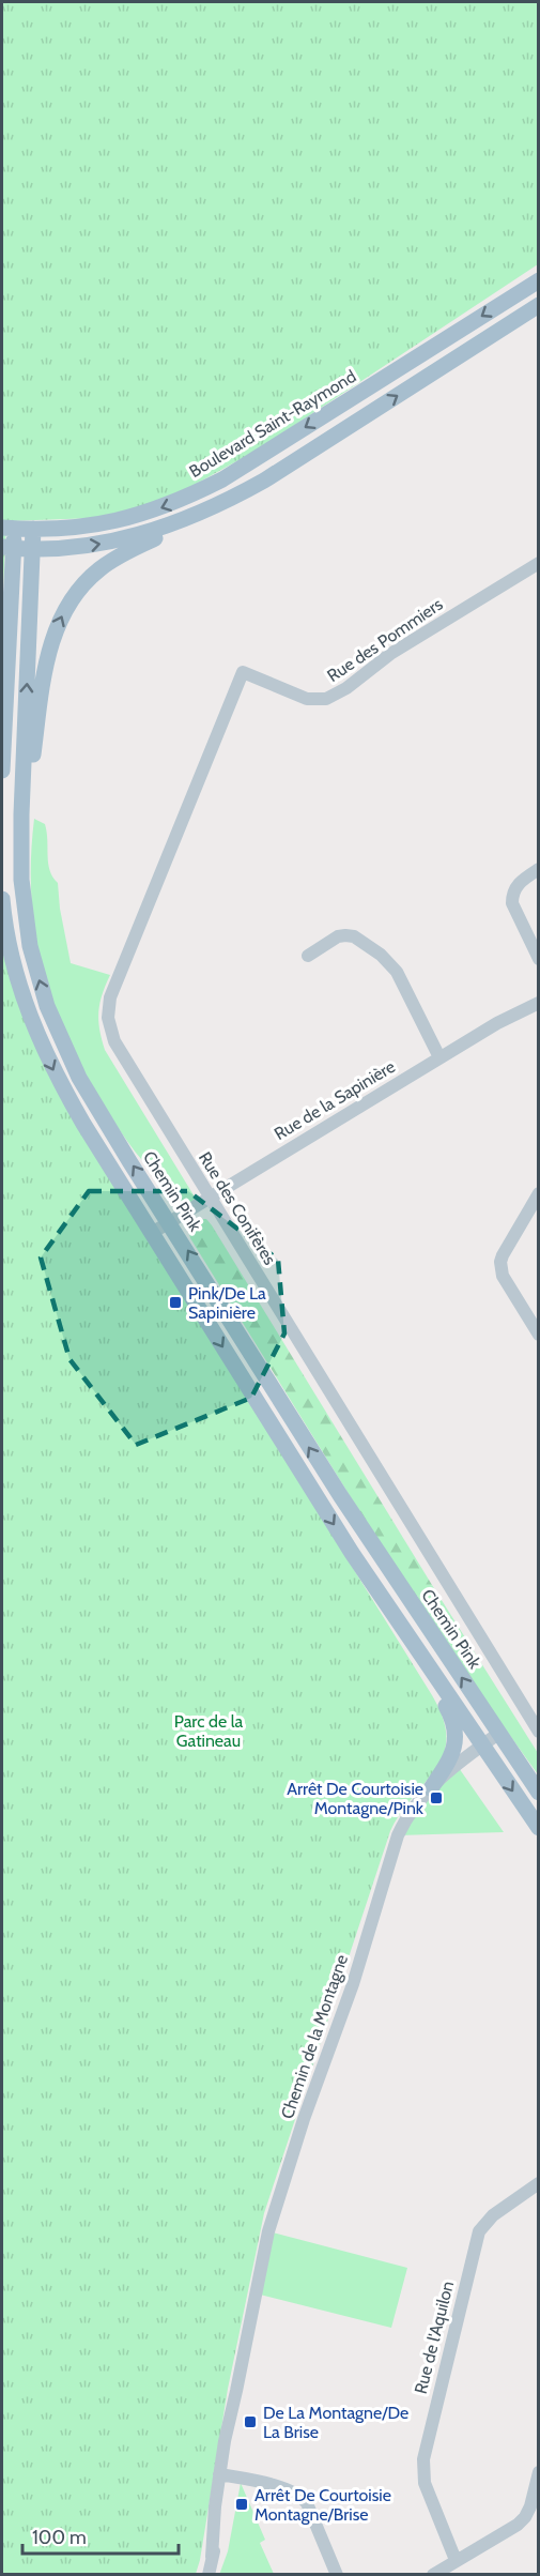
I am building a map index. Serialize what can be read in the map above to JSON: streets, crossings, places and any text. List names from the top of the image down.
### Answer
{
  "streets": {
    "main road": ["Boulevard Saint-Raymond", "Chemin Pink"],
    "street": [
      "Rue des Pommiers",
      "Rue de la Sapinière",
      "Rue des Conifères",
      "Chemin de la Montagne",
      "Rue de l'Aquilon"
    ]
  },
  "crossings": [
    ["Boulevard Saint-Raymond", "Chemin Pink"],
    ["Rue des Pommiers", "Rue des Conifères"],
    ["Rue de la Sapinière", "Chemin Pink"],
    ["Rue de la Sapinière", "Rue des Conifères"],
    ["Chemin Pink", "Chemin de la Montagne"]
  ],
  "parks": ["Parc de la Gatineau"],
  "places": {
    "transit": [
      "Pink/De La Sapinière",
      "Arrêt De Courtoisie Montagne/Pink",
      "De La Montagne/De La Brise",
      "Arrêt De Courtoisie Montagne/Brise"
    ]
  },
  "scale_bar": "100 m"
}
